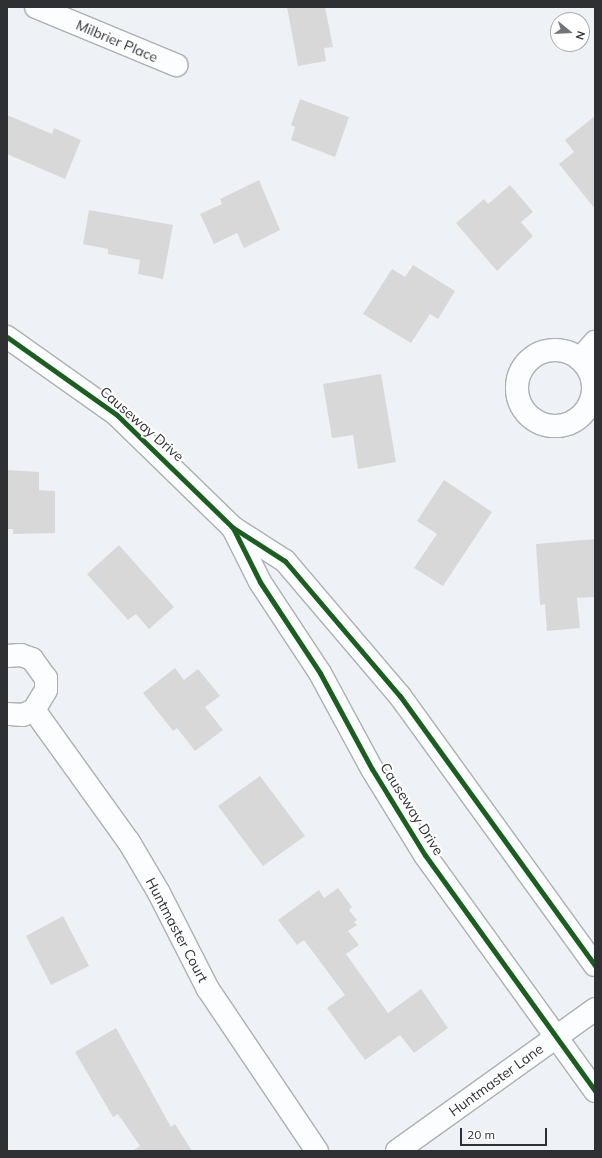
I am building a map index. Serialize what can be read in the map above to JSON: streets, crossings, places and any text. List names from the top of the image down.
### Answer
{
  "streets": {
    "street": [
      "Milbrier Place",
      "Causeway Drive",
      "Huntmaster Court",
      "Huntmaster Lane"
    ]
  },
  "crossings": [
    ["Causeway Drive", "Huntmaster Lane"]
  ],
  "scale_bar": "20 m",
  "north": "right"
}
